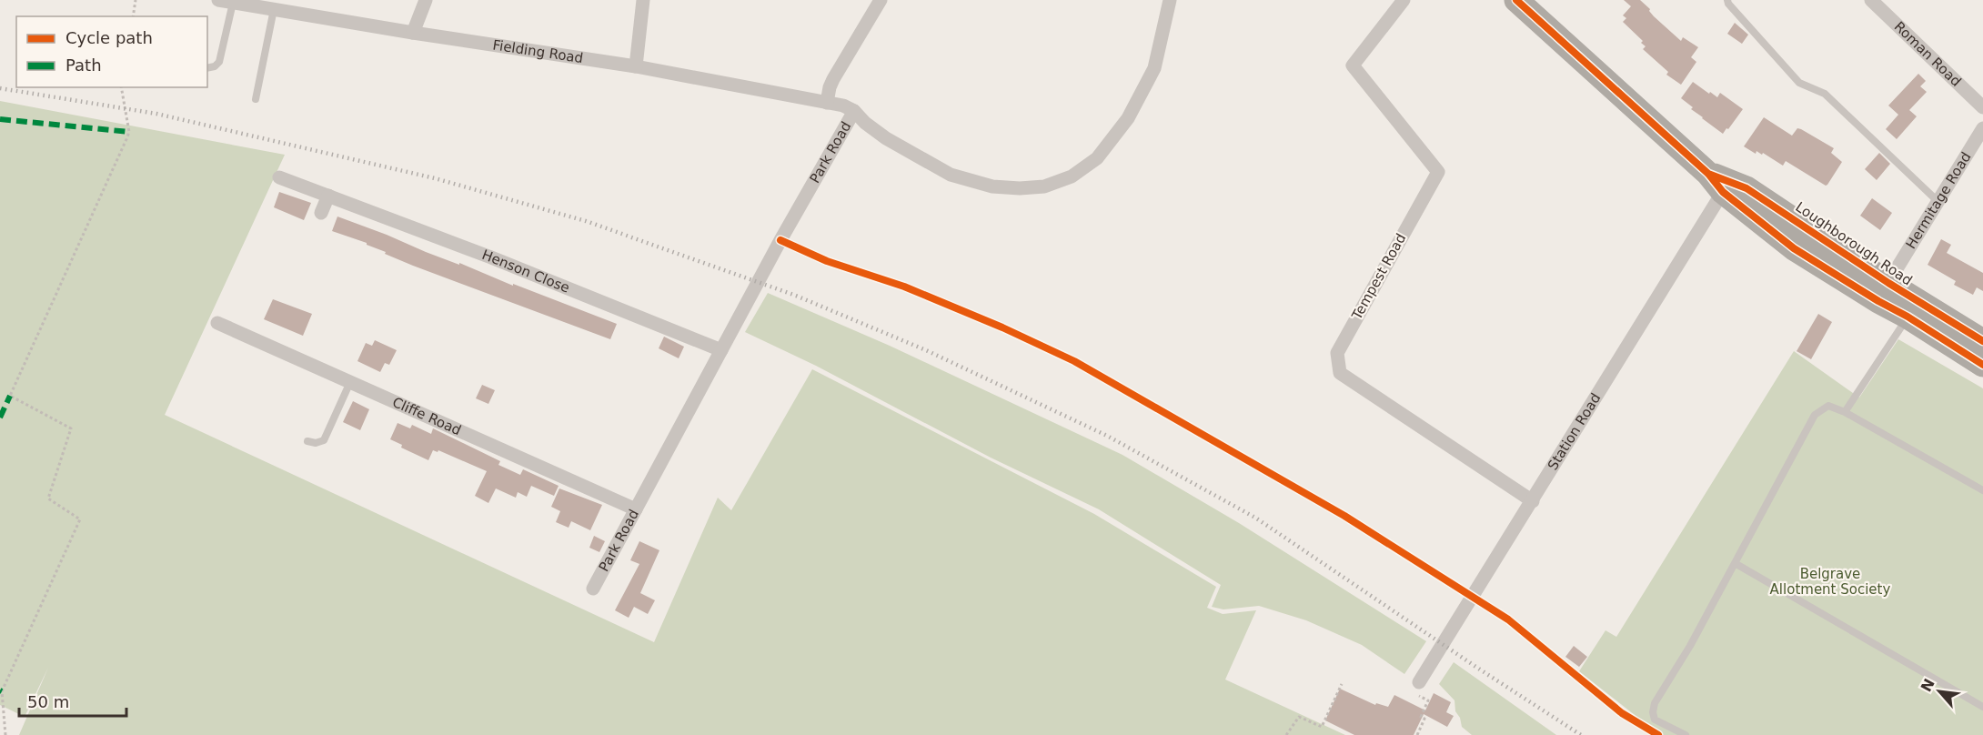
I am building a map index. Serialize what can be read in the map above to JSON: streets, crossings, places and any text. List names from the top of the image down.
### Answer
{
  "streets": {
    "highway": ["Loughborough Road"],
    "street": [
      "Fielding Road",
      "Roman Road",
      "Park Road",
      "Hermitage Road",
      "Henson Close",
      "Tempest Road",
      "Cliffe Road",
      "Station Road"
    ]
  },
  "crossings": [
    ["Fielding Road", "Park Road"],
    ["Park Road", "Henson Close"],
    ["Park Road", "Cliffe Road"],
    ["Hermitage Road", "Loughborough Road"],
    ["Loughborough Road", "Station Road"],
    ["Tempest Road", "Station Road"]
  ],
  "parks": ["Belgrave Allotment Society"],
  "legend": ["Cycle path", "Path"],
  "scale_bar": "50 m",
  "north": "top left"
}
